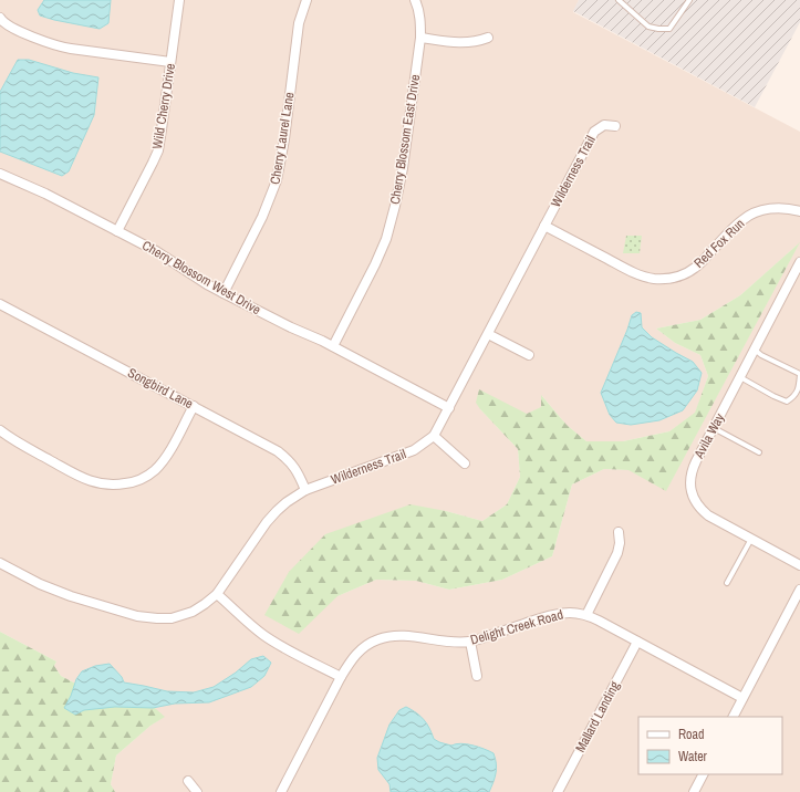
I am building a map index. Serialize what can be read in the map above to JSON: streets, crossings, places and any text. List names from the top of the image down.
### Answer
{
  "streets": {
    "street": [
      "Wild Cherry Drive",
      "Cherry Laurel Lane",
      "Cherry Blossom East Drive",
      "Wilderness Trail",
      "Red Fox Run",
      "Cherry Blossom West Drive",
      "Songbird Lane",
      "Avila Way",
      "Delight Creek Road",
      "Mallard Landing"
    ]
  },
  "crossings": [
    ["Wild Cherry Drive", "Cherry Blossom West Drive"],
    ["Cherry Laurel Lane", "Cherry Blossom West Drive"],
    ["Cherry Blossom East Drive", "Cherry Blossom West Drive"],
    ["Wilderness Trail", "Red Fox Run"],
    ["Wilderness Trail", "Cherry Blossom West Drive"],
    ["Wilderness Trail", "Songbird Lane"],
    ["Delight Creek Road", "Mallard Landing"]
  ],
  "legend": ["Road", "Water"]
}
